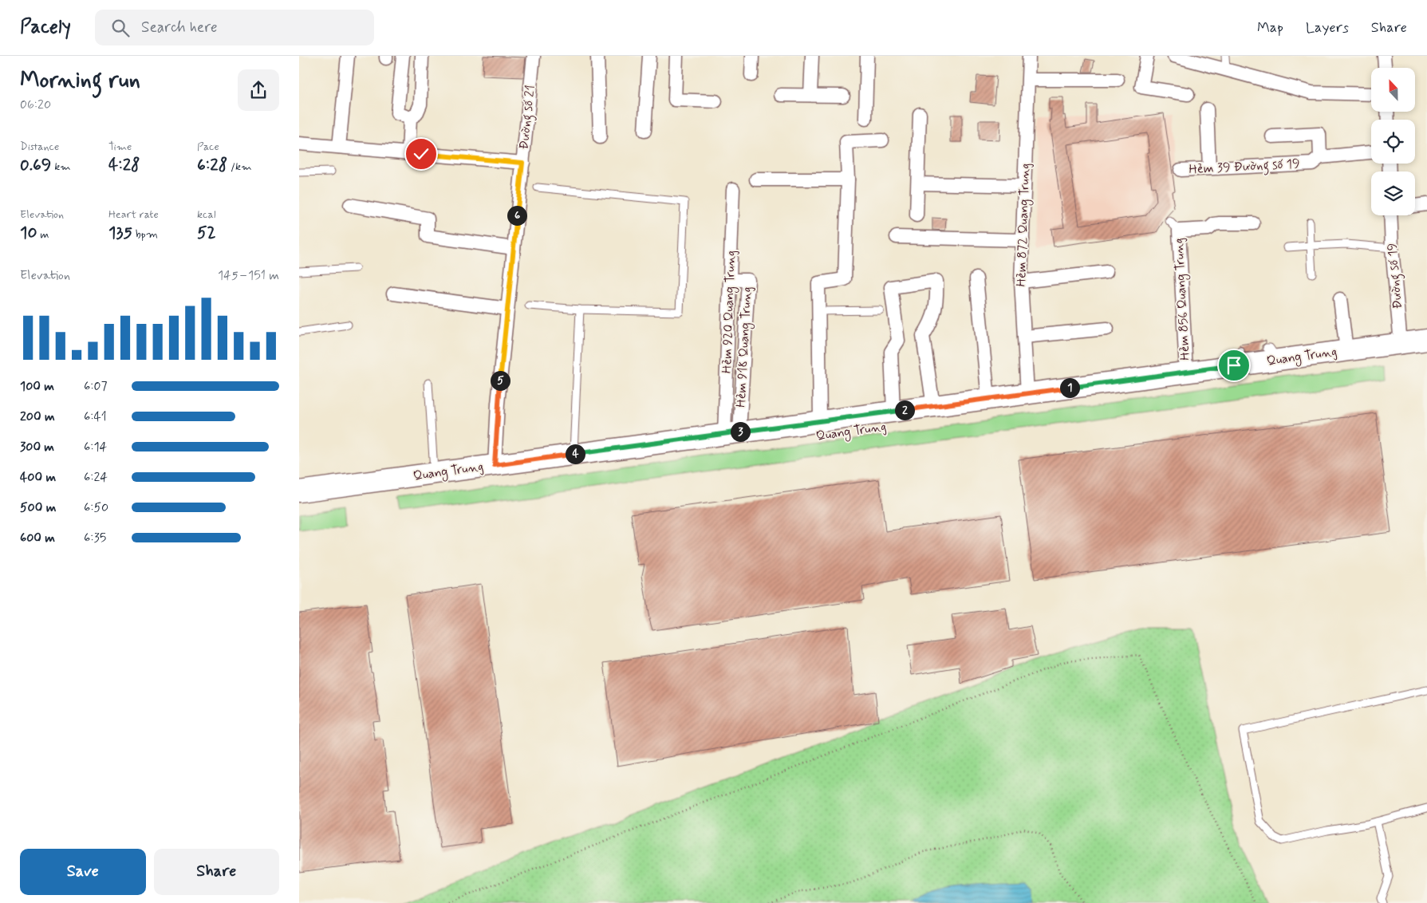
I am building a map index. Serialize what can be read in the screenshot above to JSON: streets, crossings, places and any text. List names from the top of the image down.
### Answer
{
  "streets": {
    "main road": ["Quang Trung"],
    "street": [
      "Đường số 21",
      "Hẻm 39 Đường số 19",
      "Hẻm 872 Quang Trung",
      "Đường số 19",
      "Hẻm 856 Quang Trung",
      "Hẻm 920 Quang Trung",
      "Hẻm 918 Quang Trung"
    ]
  },
  "crossings": [
    ["Đường số 21", "Quang Trung"],
    ["Hẻm 872 Quang Trung", "Quang Trung"],
    ["Đường số 19", "Quang Trung"],
    ["Hẻm 856 Quang Trung", "Quang Trung"],
    ["Hẻm 920 Quang Trung", "Hẻm 918 Quang Trung"],
    ["Hẻm 920 Quang Trung", "Quang Trung"],
    ["Hẻm 918 Quang Trung", "Quang Trung"]
  ],
  "north": "top",
  "page": {
    "header": "Pacely",
    "search": "Search here",
    "nav": ["Map", "Layers", "Share"],
    "heading": ["Morning run", "06:20"],
    "stats": [
      ["Distance", "0.69 km"],
      ["Time", "4:28"],
      ["Pace", "6:28 /km"],
      ["Elevation", "10 m"],
      ["Heart rate", "135 bpm"],
      ["kcal", "52"]
    ],
    "pins": [
      "6",
      "5",
      "1",
      "2",
      "3",
      "4"
    ],
    "chart": ["Elevation", "145–151 m"],
    "list": [
      {
        "name": "100 m",
        "note": "6:07"
      },
      {
        "name": "200 m",
        "note": "6:41"
      },
      {
        "name": "300 m",
        "note": "6:14"
      },
      {
        "name": "400 m",
        "note": "6:24"
      },
      {
        "name": "500 m",
        "note": "6:50"
      },
      {
        "name": "600 m",
        "note": "6:35"
      }
    ],
    "buttons": ["Save", "Share"]
  }
}
